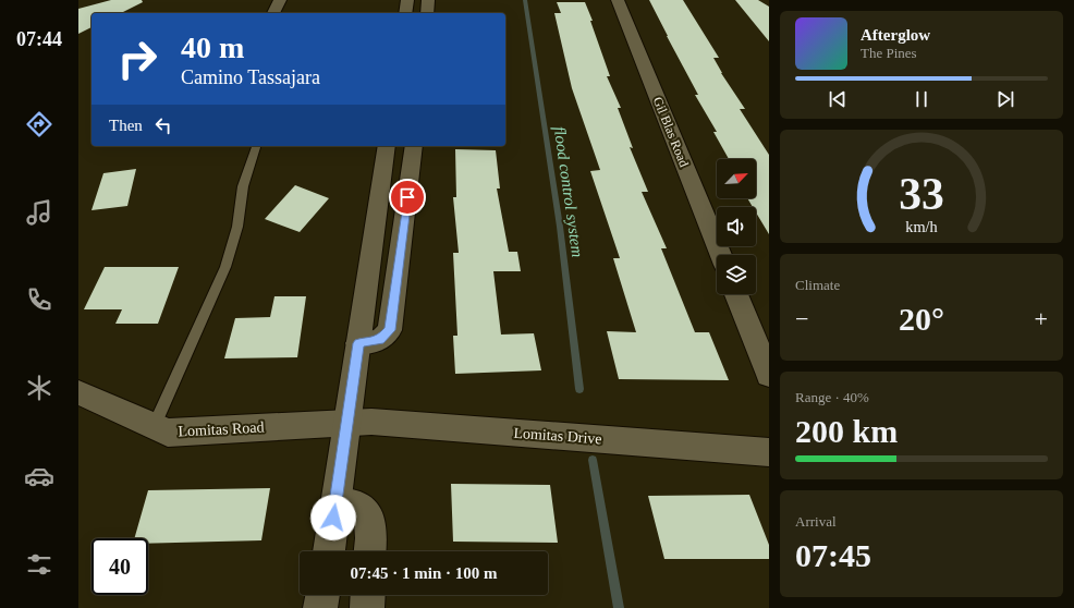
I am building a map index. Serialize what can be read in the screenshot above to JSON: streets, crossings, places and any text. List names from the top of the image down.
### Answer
{
  "streets": {
    "street": ["Gil Blas Road", "Lomitas Road", "Lomitas Drive"]
  },
  "crossings": [
    ["Lomitas Road", "Lomitas Drive"]
  ],
  "water": ["flood control system"],
  "north": "top right",
  "page": {
    "tabs": "07:44",
    "turn": ["40 m", "Camino Tassajara"],
    "song": ["Afterglow", "The Pines"],
    "then": "Then",
    "tile": [
      "Climate",
      ["Range · 40%", "200 km"],
      ["Arrival", "07:45"]
    ],
    "heat": ["−", "20°", "+"],
    "limit": "40",
    "trip": "07:45 · 1 min · 100 m",
    "gauge": ["33", "km/h"]
  }
}
